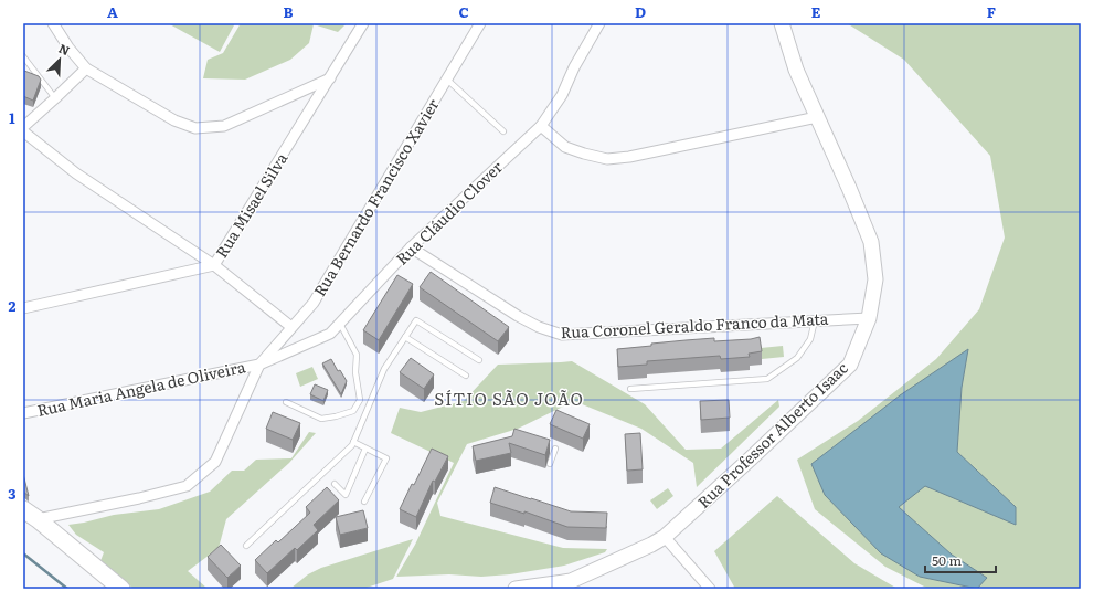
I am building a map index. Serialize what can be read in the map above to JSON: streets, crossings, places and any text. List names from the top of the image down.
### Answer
{
  "streets": {
    "main road": ["Rua Professor Alberto Isaac"],
    "street": [
      "Rua Bernardo Francisco Xavier",
      "Rua Misael Silva",
      "Rua Cláudio Clover",
      "Rua Coronel Geraldo Franco da Mata",
      "Rua Maria Angela de Oliveira"
    ]
  },
  "crossings": [
    ["Rua Bernardo Francisco Xavier", "Rua Cláudio Clover"],
    ["Rua Bernardo Francisco Xavier", "Rua Maria Angela de Oliveira"],
    ["Rua Cláudio Clover", "Rua Coronel Geraldo Franco da Mata"],
    ["Rua Cláudio Clover", "Rua Maria Angela de Oliveira"],
    ["Rua Coronel Geraldo Franco da Mata", "Rua Professor Alberto Isaac"]
  ],
  "districts": ["SÍTIO SÃO JOÃO"],
  "scale_bar": "50 m",
  "north": "top right",
  "grid": {
    "columns": [
      "A",
      "B",
      "C",
      "D",
      "E",
      "F"
    ],
    "rows": ["1", "2", "3"]
  }
}
